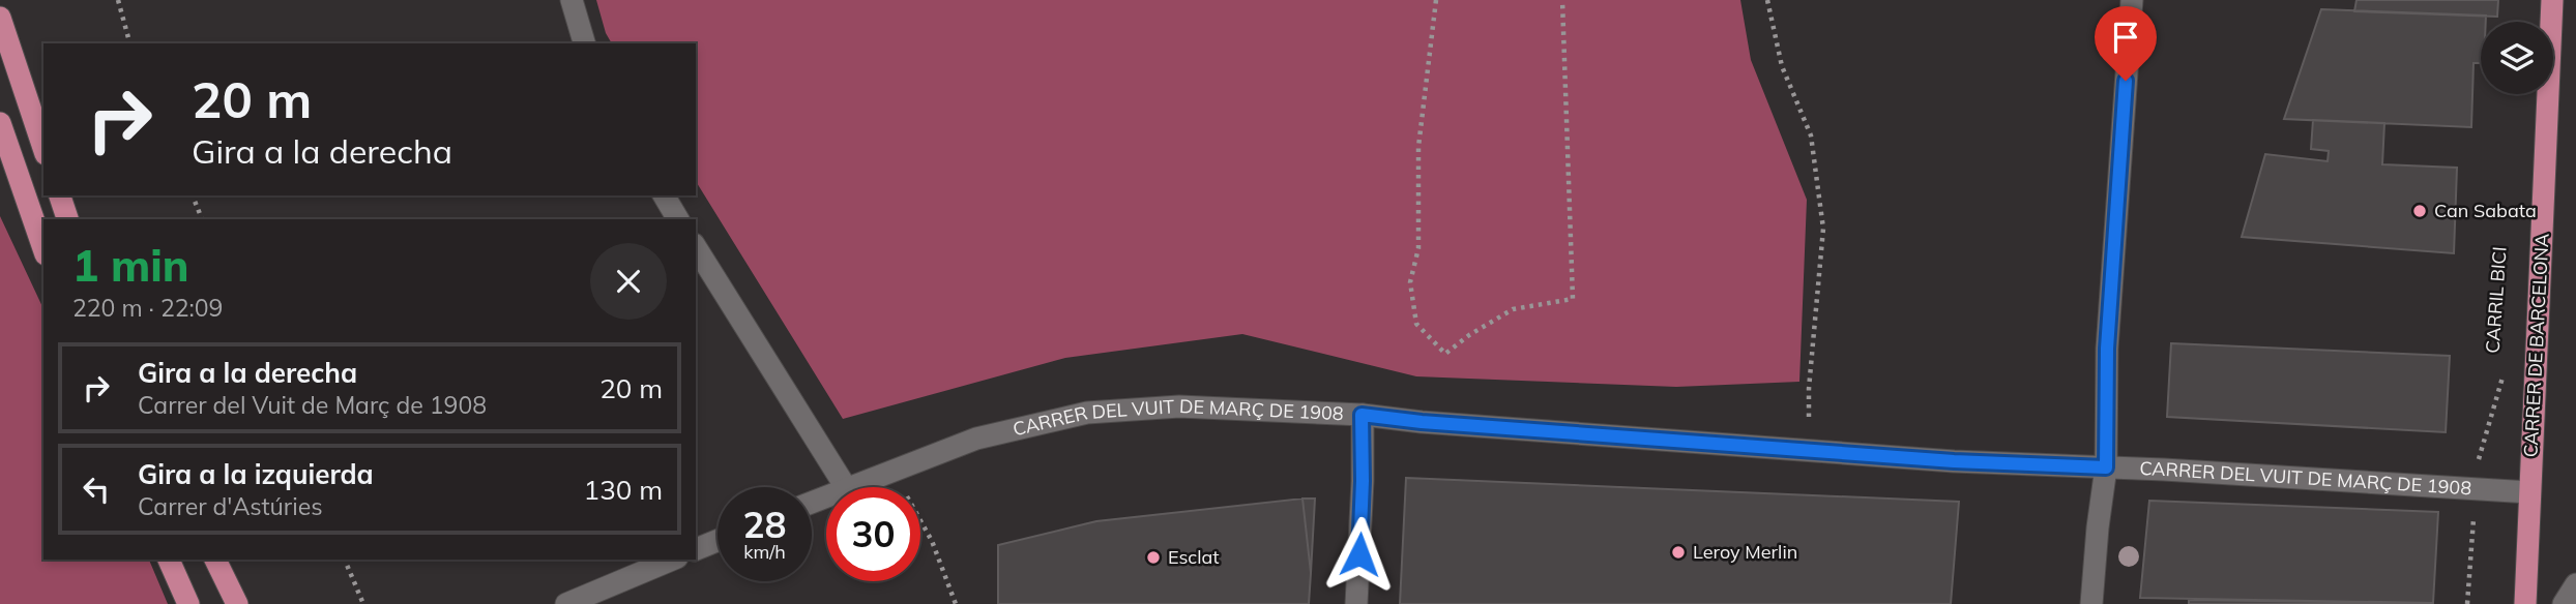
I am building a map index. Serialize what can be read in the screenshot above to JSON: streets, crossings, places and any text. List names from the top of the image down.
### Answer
{
  "streets": {
    "main road": ["CARRER DE BARCELONA"],
    "street": ["CARRER DEL VUIT DE MARÇ DE 1908"],
    "path": ["CARRIL BICI"]
  },
  "crossings": [
    ["CARRIL BICI", "CARRER DEL VUIT DE MARÇ DE 1908"],
    ["CARRER DE BARCELONA", "CARRER DEL VUIT DE MARÇ DE 1908"]
  ],
  "places": ["Can Sabata", "Leroy Merlin", "Esclat"],
  "page": {
    "turn": ["20 m", "Gira a la derecha"],
    "heading": ["1 min", "220 m · 22:09"],
    "list": [
      {
        "name": "Gira a la derecha",
        "note": "Carrer del Vuit de Març de 1908",
        "value": "20 m"
      },
      {
        "name": "Gira a la izquierda",
        "note": "Carrer d'Astúries",
        "value": "130 m"
      }
    ],
    "speed": "28 km/h",
    "limit": "30"
  }
}
